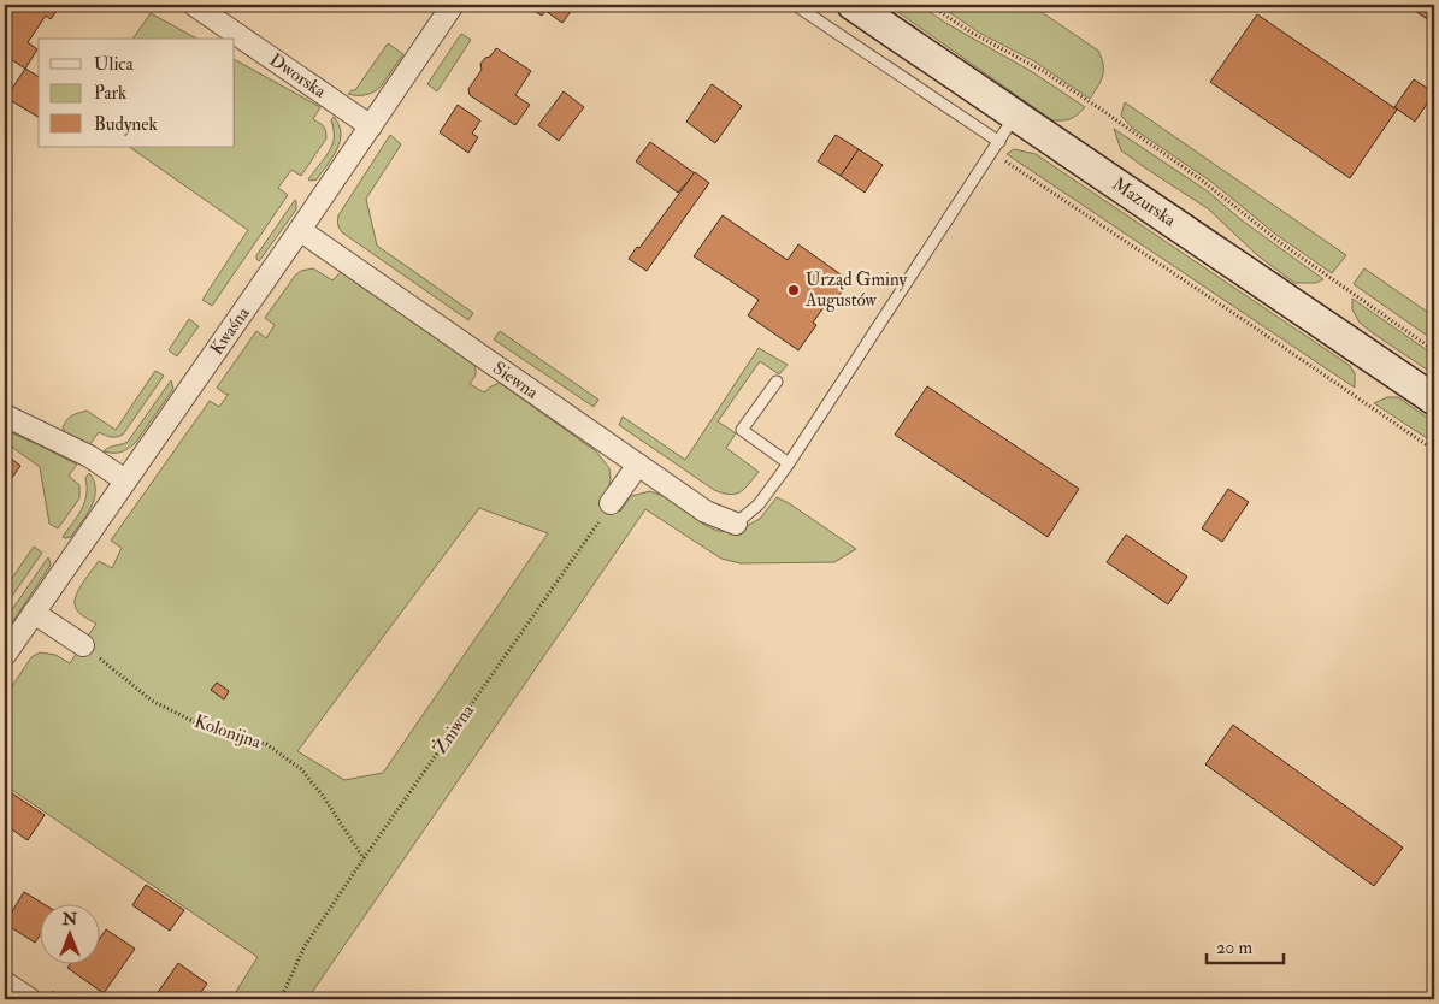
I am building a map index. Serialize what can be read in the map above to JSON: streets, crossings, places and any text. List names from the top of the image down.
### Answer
{
  "streets": {
    "main road": ["Mazurska"],
    "street": ["Dworska", "Kwaśna", "Siewna"],
    "path": ["Żniwna", "Kolonijna"]
  },
  "crossings": [
    ["Dworska", "Kwaśna"],
    ["Kwaśna", "Siewna"],
    ["Żniwna", "Kolonijna"]
  ],
  "places": ["Urząd Gminy Augustów"],
  "legend": ["Ulica", "Park", "Budynek"],
  "scale_bar": "20 m",
  "north": "top"
}
